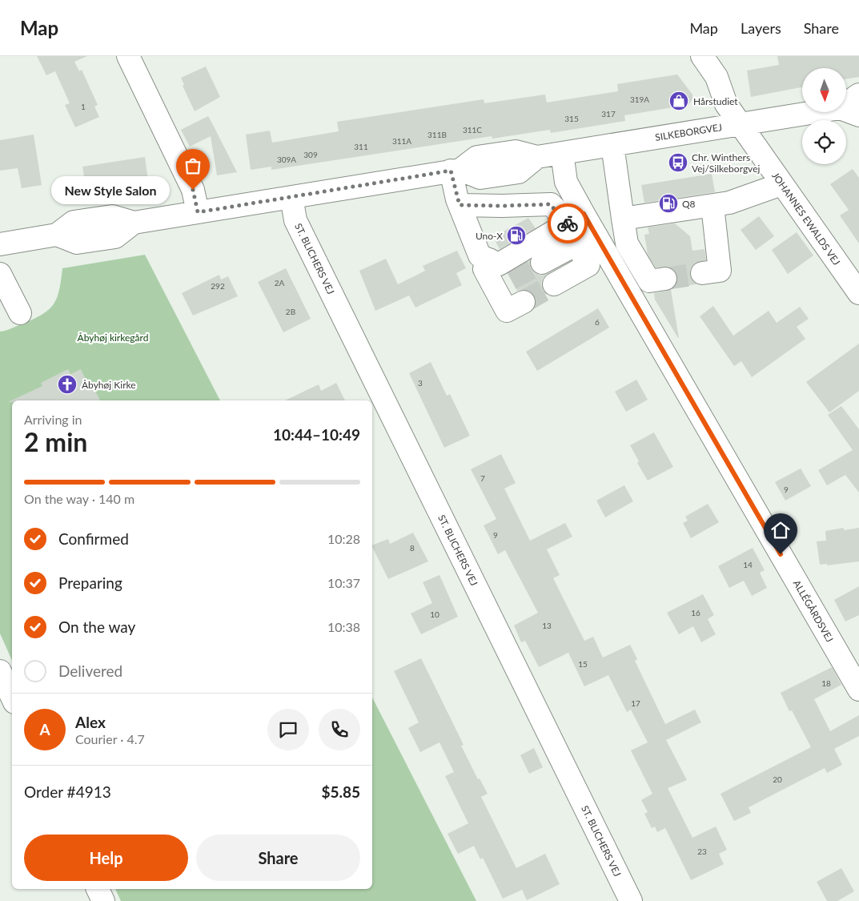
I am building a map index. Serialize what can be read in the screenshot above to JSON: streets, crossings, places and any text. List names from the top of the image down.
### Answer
{
  "streets": {
    "street": [
      "SILKEBORGVEJ",
      "JOHANNES EWALDS VEJ",
      "ST. BLICHERS VEJ",
      "ALLÉGÅRDSVEJ"
    ]
  },
  "crossings": [
    ["SILKEBORGVEJ", "JOHANNES EWALDS VEJ"],
    ["SILKEBORGVEJ", "ALLÉGÅRDSVEJ"]
  ],
  "parks": ["Åbyhøj kirkegård"],
  "places": {
    "shop": ["Hårstudiet"],
    "bus stop": ["Chr. Winthers Vej/Silkeborgvej"],
    "other": ["New Style Salon"],
    "fuel station": ["Q8", "Uno-X"],
    "church": ["Åbyhøj Kirke"]
  },
  "house_numbers": [
    "319A",
    "1",
    "317",
    "315",
    "311C",
    "311B",
    "311A",
    "311",
    "309",
    "309A",
    "2A",
    "292",
    "2B",
    "6",
    "3",
    "7",
    "9",
    "9",
    "8",
    "14",
    "16",
    "10",
    "13",
    "15",
    "18",
    "17",
    "20",
    "23"
  ],
  "north": "bottom",
  "page": {
    "header": "Map",
    "nav": ["Map", "Layers", "Share"],
    "bubble": "New Style Salon",
    "heading": ["2 min", "Arriving in", "10:44–10:49"],
    "panel": [
      "Alex",
      "Courier · 4.7",
      "Order #4913",
      "$5.85"
    ],
    "bar": "On the way · 140 m",
    "list": [
      ["Confirmed", "10:28"],
      ["Preparing", "10:37"],
      ["On the way", "10:38"],
      "Delivered"
    ],
    "round": "A",
    "buttons": ["Help", "Share"]
  }
}
